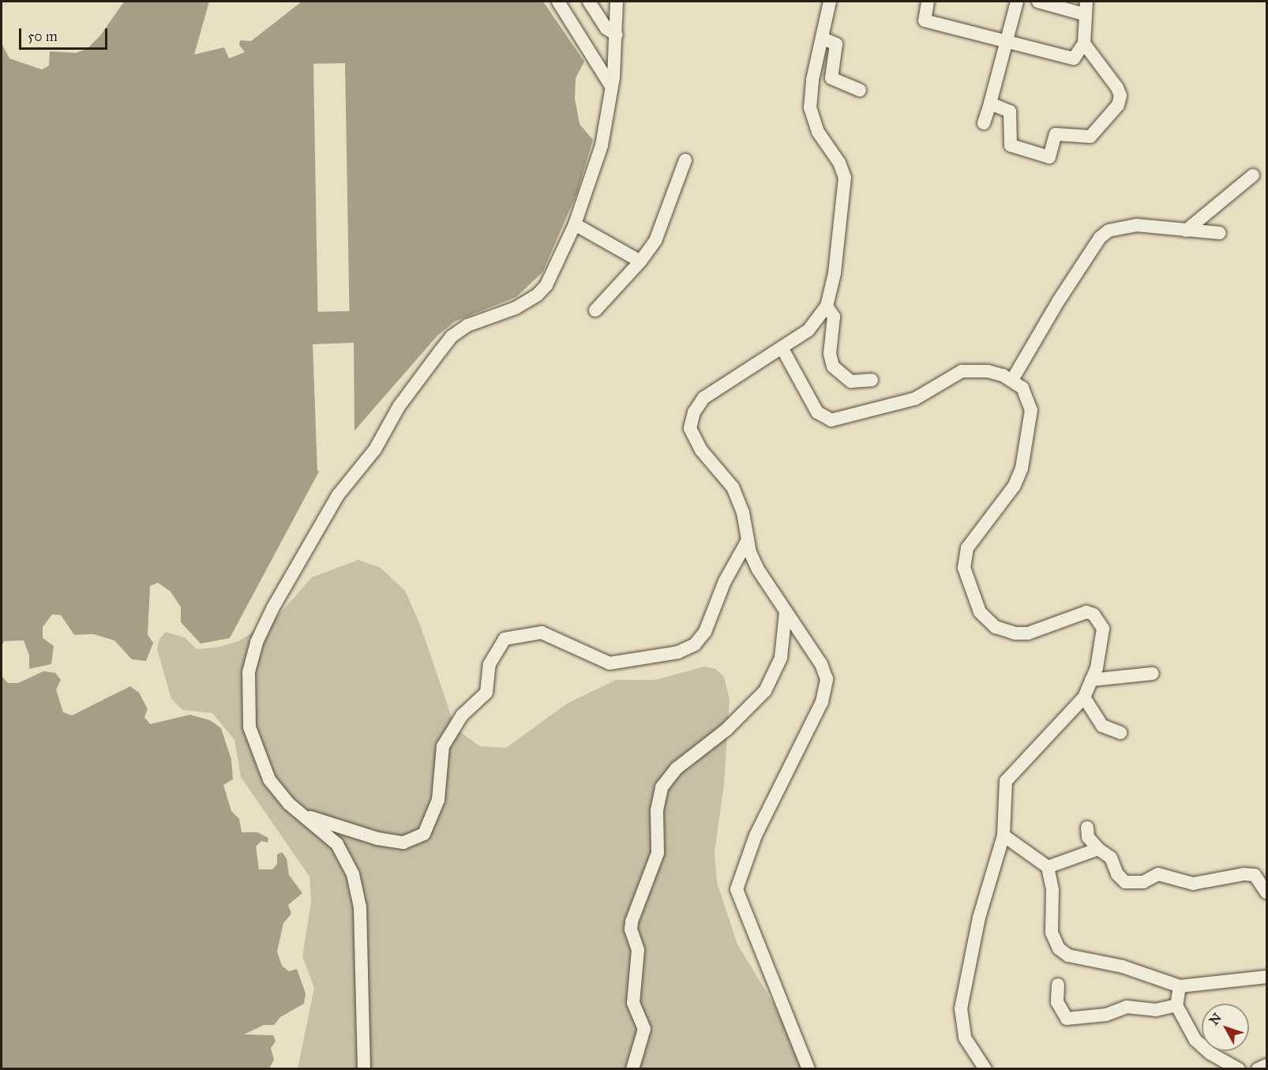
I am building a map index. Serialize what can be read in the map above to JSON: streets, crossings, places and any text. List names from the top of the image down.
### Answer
{
  "scale_bar": "50 m",
  "north": "top left"
}
